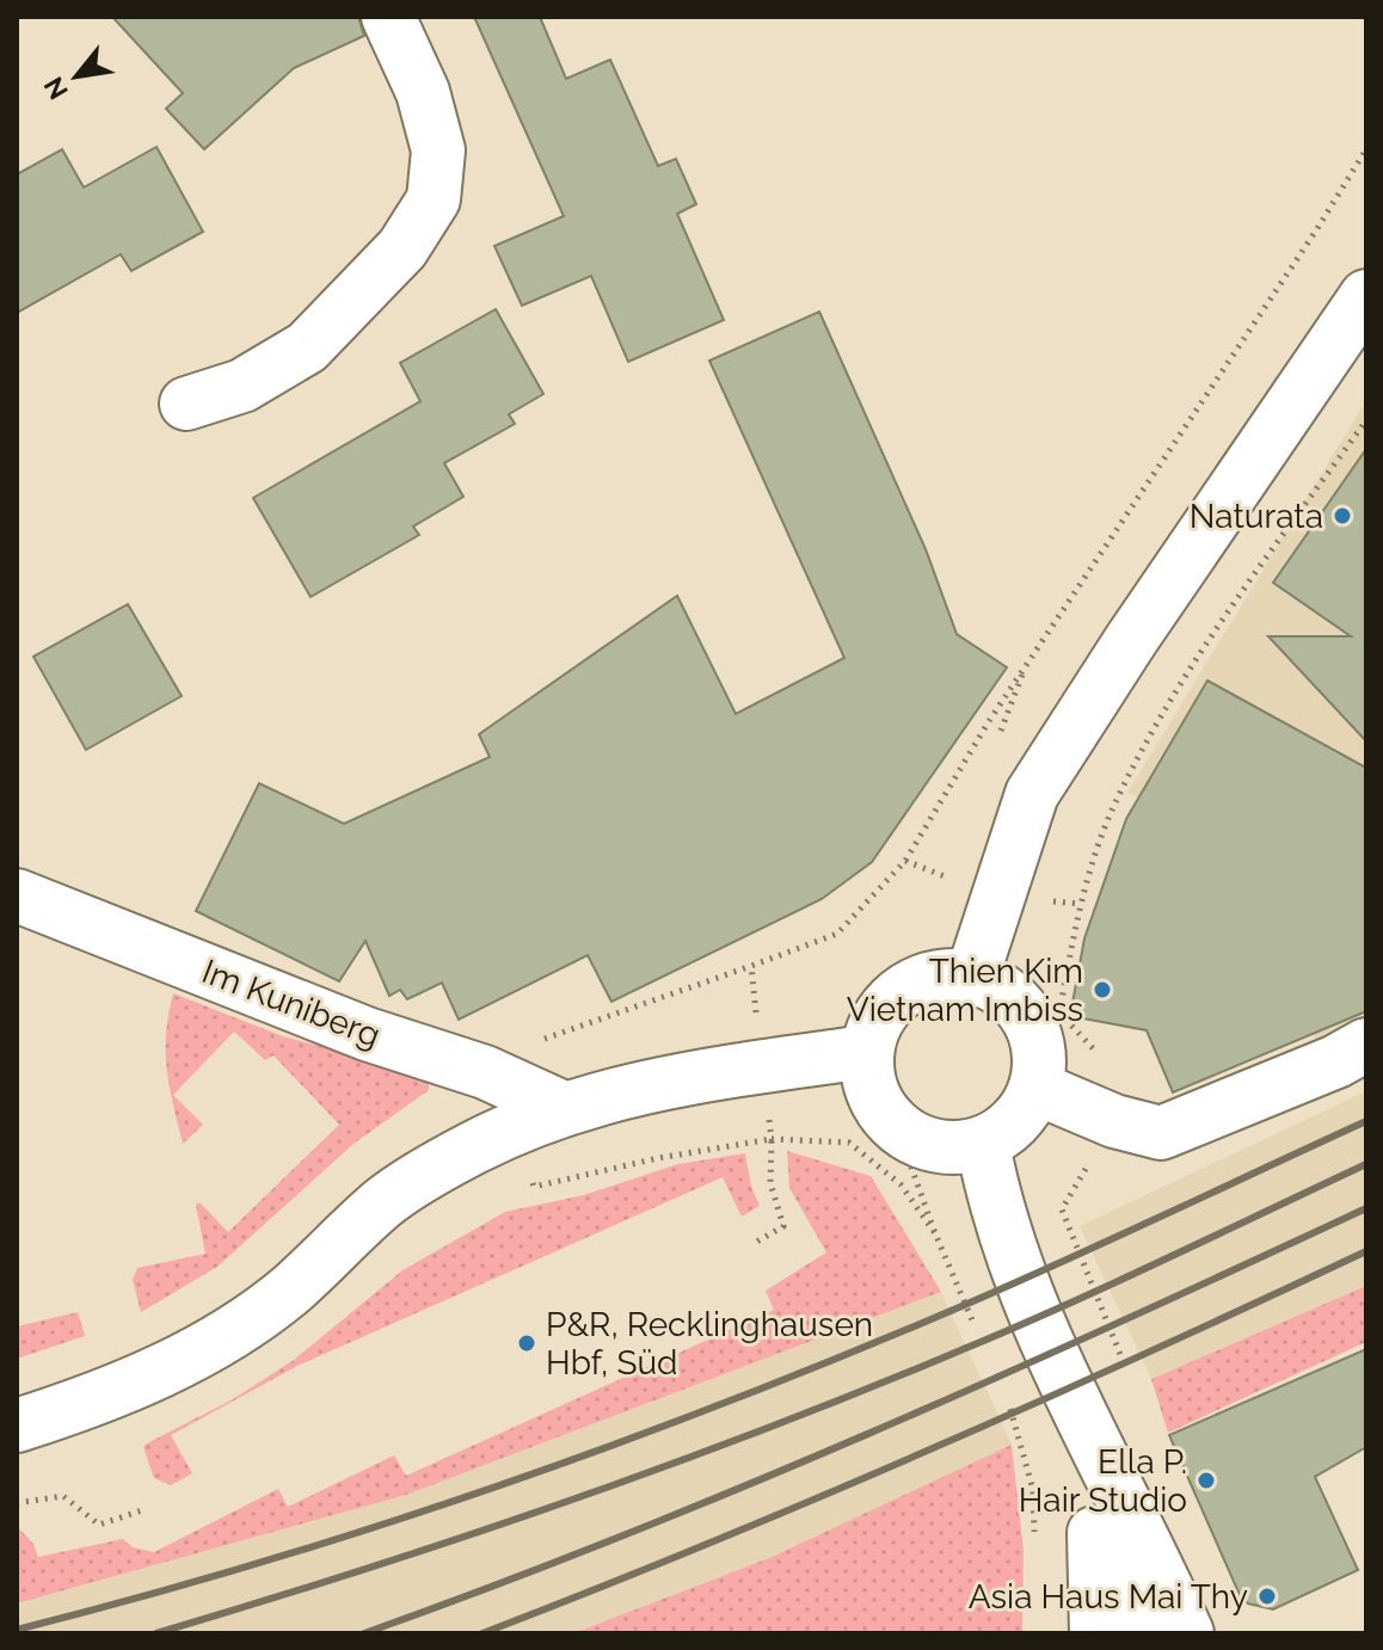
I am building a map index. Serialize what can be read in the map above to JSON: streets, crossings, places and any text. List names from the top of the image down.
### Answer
{
  "streets": {
    "main road": ["Im Kuniberg"]
  },
  "places": [
    "Naturata",
    "Thien Kim Vietnam Imbiss",
    "P&R, Recklinghausen Hbf, Süd",
    "Ella P. Hair Studio",
    "Asia Haus Mai Thy"
  ],
  "north": "bottom left"
}
